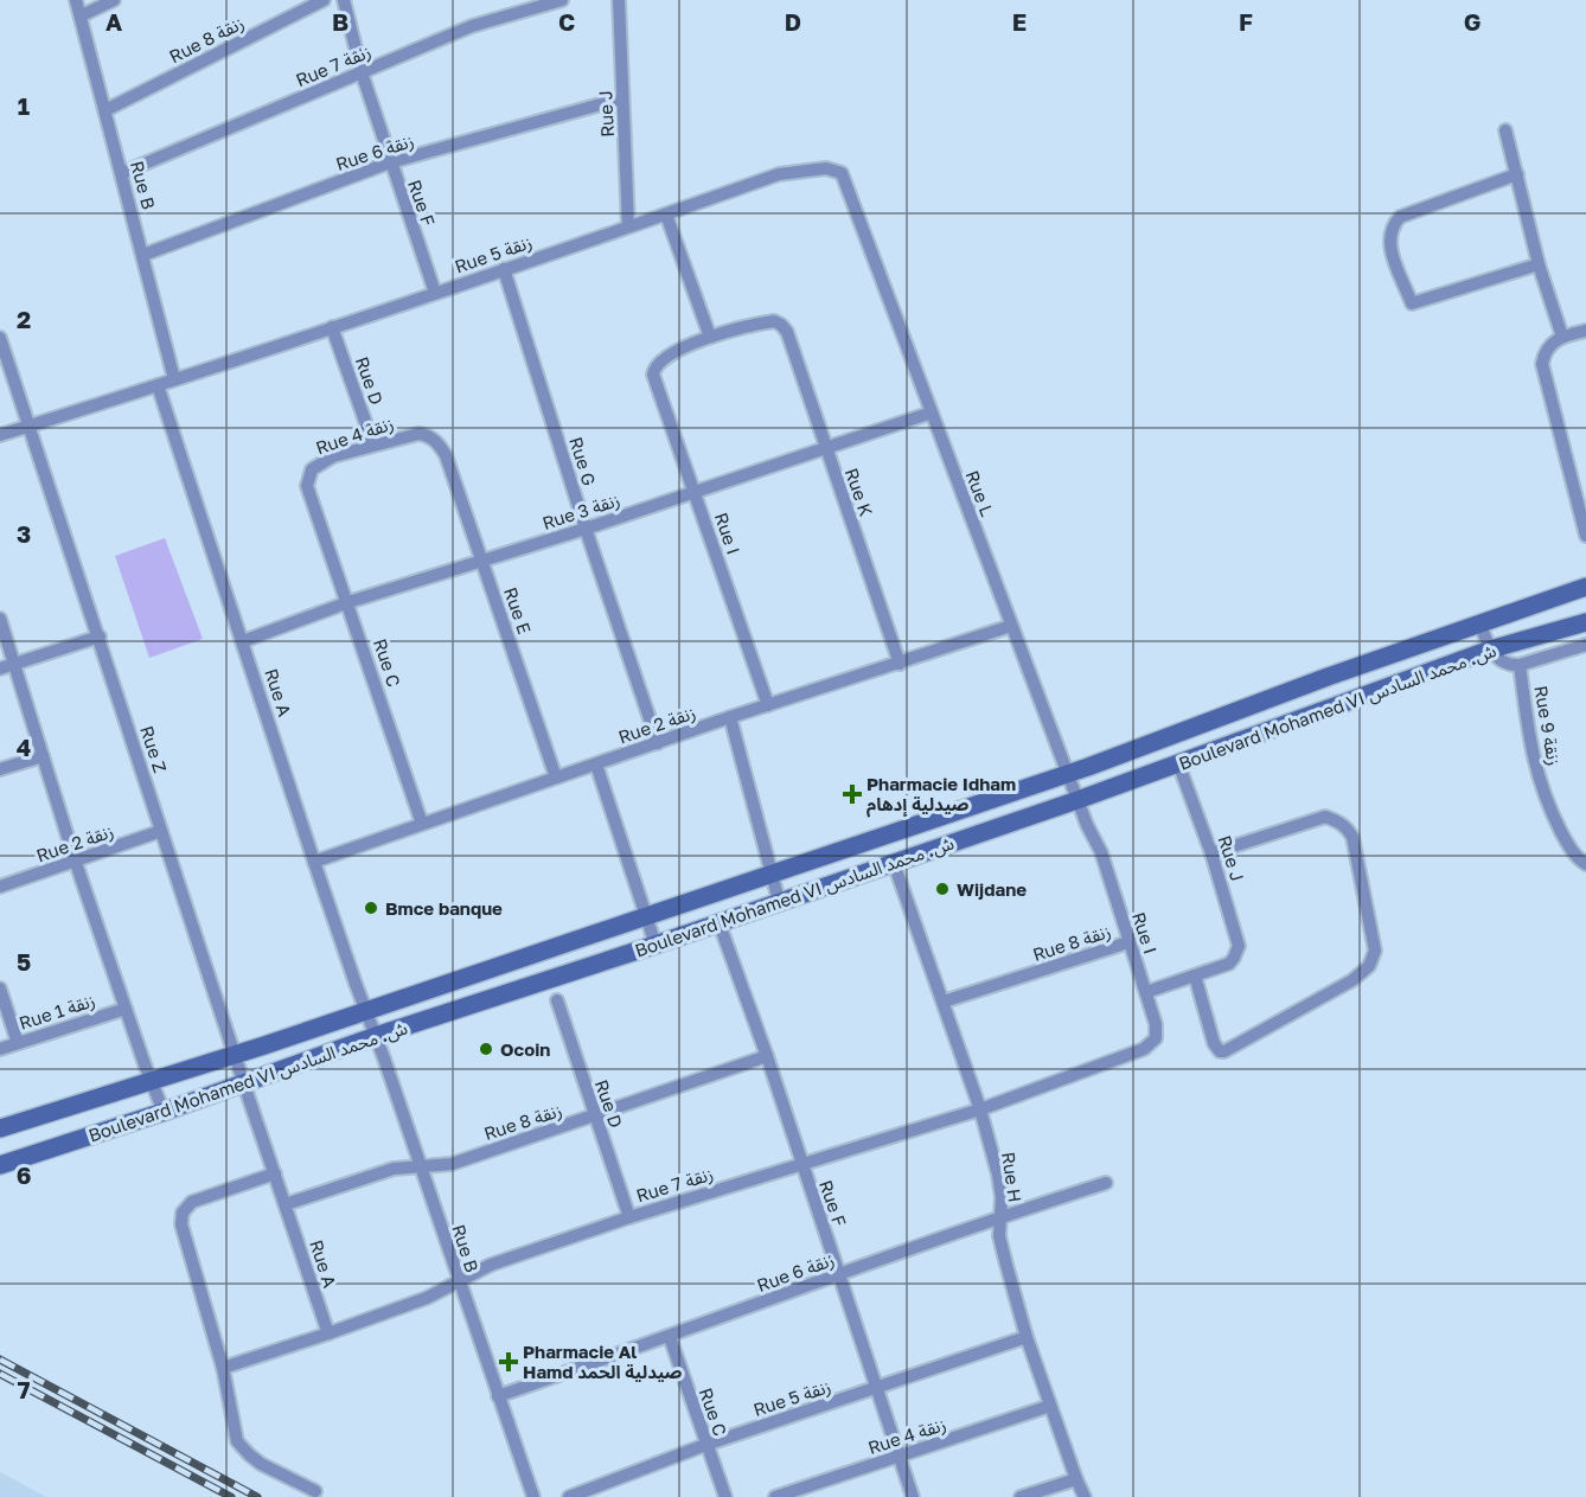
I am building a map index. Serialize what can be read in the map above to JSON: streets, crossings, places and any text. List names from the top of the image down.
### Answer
{
  "streets": {
    "main road": ["Boulevard Mohamed VI ش. محمد السادس"],
    "street": [
      "Rue 8 زنقة",
      "Rue 7 زنقة",
      "Rue J",
      "Rue 6 زنقة",
      "Rue B",
      "Rue F",
      "Rue 5 زنقة",
      "Rue D",
      "Rue 4 زنقة",
      "Rue G",
      "Rue K",
      "Rue L",
      "Rue 3 زنقة",
      "Rue I",
      "Rue E",
      "Rue C",
      "Rue A",
      "Rue 2 زنقة",
      "Rue 9 زنقة",
      "Rue Z",
      "Rue 1 زنقة",
      "Rue H"
    ]
  },
  "crossings": [
    ["Rue 8 زنقة", "Rue B"],
    ["Rue 8 زنقة", "Rue F"],
    ["Rue 8 زنقة", "Rue D"],
    ["Rue 8 زنقة", "Rue I"],
    ["Rue 8 زنقة", "Rue A"],
    ["Rue 8 زنقة", "Rue H"],
    ["Rue 7 زنقة", "Rue B"],
    ["Rue 7 زنقة", "Rue F"],
    ["Rue 7 زنقة", "Rue D"],
    ["Rue 7 زنقة", "Rue I"],
    ["Rue 7 زنقة", "Rue A"],
    ["Rue 7 زنقة", "Rue H"],
    ["Rue J", "Rue 6 زنقة"],
    ["Rue J", "Rue 5 زنقة"],
    ["Rue J", "Boulevard Mohamed VI ش. محمد السادس"],
    ["Rue 6 زنقة", "Rue B"],
    ["Rue 6 زنقة", "Rue F"],
    ["Rue 6 زنقة", "Rue C"],
    ["Rue 6 زنقة", "Rue H"],
    ["Rue B", "Rue 5 زنقة"],
    ["Rue B", "Rue A"],
    ["Rue B", "Boulevard Mohamed VI ش. محمد السادس"],
    ["Rue F", "Rue 5 زنقة"],
    ["Rue F", "Rue 4 زنقة"],
    ["Rue F", "Boulevard Mohamed VI ش. محمد السادس"],
    ["Rue 5 زنقة", "Rue D"],
    ["Rue 5 زنقة", "Rue G"],
    ["Rue 5 زنقة", "Rue L"],
    ["Rue 5 زنقة", "Rue C"],
    ["Rue 5 زنقة", "Rue A"],
    ["Rue 5 زنقة", "Rue H"],
    ["Rue D", "Rue 4 زنقة"],
    ["Rue 4 زنقة", "Rue E"],
    ["Rue 4 زنقة", "Rue C"],
    ["Rue 4 زنقة", "Rue H"],
    ["Rue G", "Rue 3 زنقة"],
    ["Rue G", "Rue 2 زنقة"],
    ["Rue K", "Rue 3 زنقة"],
    ["Rue K", "Rue I"],
    ["Rue K", "Rue 2 زنقة"],
    ["Rue L", "Rue 3 زنقة"],
    ["Rue L", "Rue I"],
    ["Rue L", "Boulevard Mohamed VI ش. محمد السادس"],
    ["Rue L", "Rue 2 زنقة"],
    ["Rue 3 زنقة", "Rue I"],
    ["Rue 3 زنقة", "Rue E"],
    ["Rue 3 زنقة", "Rue C"],
    ["Rue 3 زنقة", "Rue A"],
    ["Rue I", "Rue 2 زنقة"],
    ["Rue E", "Rue 2 زنقة"],
    ["Rue C", "Rue 2 زنقة"],
    ["Rue A", "Boulevard Mohamed VI ش. محمد السادس"],
    ["Rue A", "Rue 2 زنقة"],
    ["Rue A", "Rue Z"],
    ["Boulevard Mohamed VI ش. محمد السادس", "Rue Z"],
    ["Boulevard Mohamed VI ش. محمد السادس", "Rue H"],
    ["Rue 2 زنقة", "Rue Z"]
  ],
  "places": {
    "health": ["Pharmacie Idham صيدلية إدهام", "Pharmacie Al Hamd صيدلية الحمد"],
    "other": ["Wijdane", "Bmce banque", "Ocoin"]
  },
  "grid": {
    "columns": [
      "A",
      "B",
      "C",
      "D",
      "E",
      "F",
      "G"
    ],
    "rows": [
      "1",
      "2",
      "3",
      "4",
      "5",
      "6",
      "7"
    ]
  }
}
